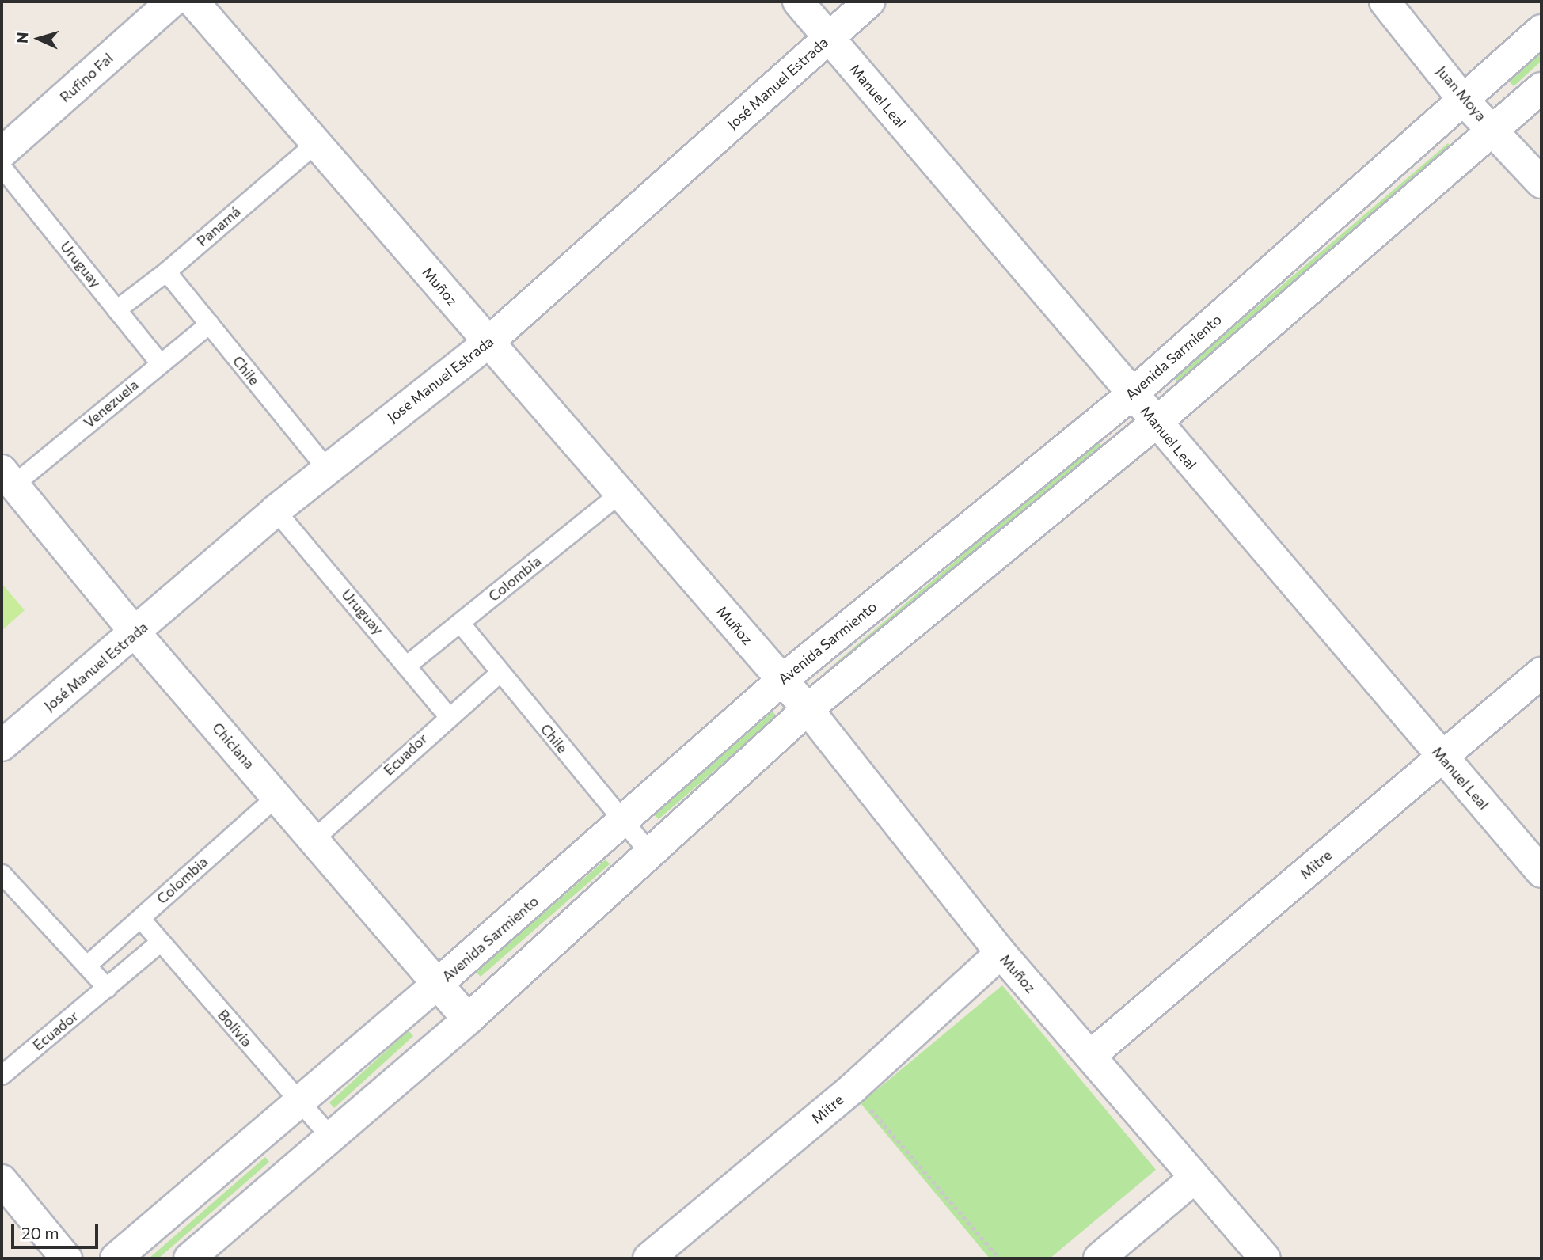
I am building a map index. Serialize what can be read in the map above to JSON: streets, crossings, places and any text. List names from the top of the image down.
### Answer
{
  "streets": {
    "street": [
      "Rufino Fal",
      "José Manuel Estrada",
      "Juan Moya",
      "Manuel Leal",
      "Muñoz",
      "Avenida Sarmiento",
      "Chiclana",
      "Mitre"
    ],
    "lane": [
      "Panamá",
      "Uruguay",
      "Chile",
      "Venezuela",
      "Colombia",
      "Ecuador",
      "Bolivia"
    ]
  },
  "crossings": [
    ["José Manuel Estrada", "Manuel Leal"],
    ["José Manuel Estrada", "Uruguay"],
    ["José Manuel Estrada", "Muñoz"],
    ["José Manuel Estrada", "Chile"],
    ["José Manuel Estrada", "Chiclana"],
    ["Juan Moya", "Avenida Sarmiento"],
    ["Manuel Leal", "Avenida Sarmiento"],
    ["Manuel Leal", "Mitre"],
    ["Panamá", "Uruguay"],
    ["Panamá", "Muñoz"],
    ["Panamá", "Chile"],
    ["Uruguay", "Venezuela"],
    ["Uruguay", "Colombia"],
    ["Uruguay", "Ecuador"],
    ["Muñoz", "Avenida Sarmiento"],
    ["Muñoz", "Colombia"],
    ["Muñoz", "Mitre"],
    ["Avenida Sarmiento", "Chile"],
    ["Avenida Sarmiento", "Chiclana"],
    ["Avenida Sarmiento", "Bolivia"],
    ["Chile", "Venezuela"],
    ["Chile", "Colombia"],
    ["Chile", "Ecuador"],
    ["Venezuela", "Chiclana"],
    ["Colombia", "Chiclana"],
    ["Colombia", "Bolivia"],
    ["Chiclana", "Ecuador"],
    ["Ecuador", "Bolivia"]
  ],
  "scale_bar": "20 m",
  "north": "left"
}
